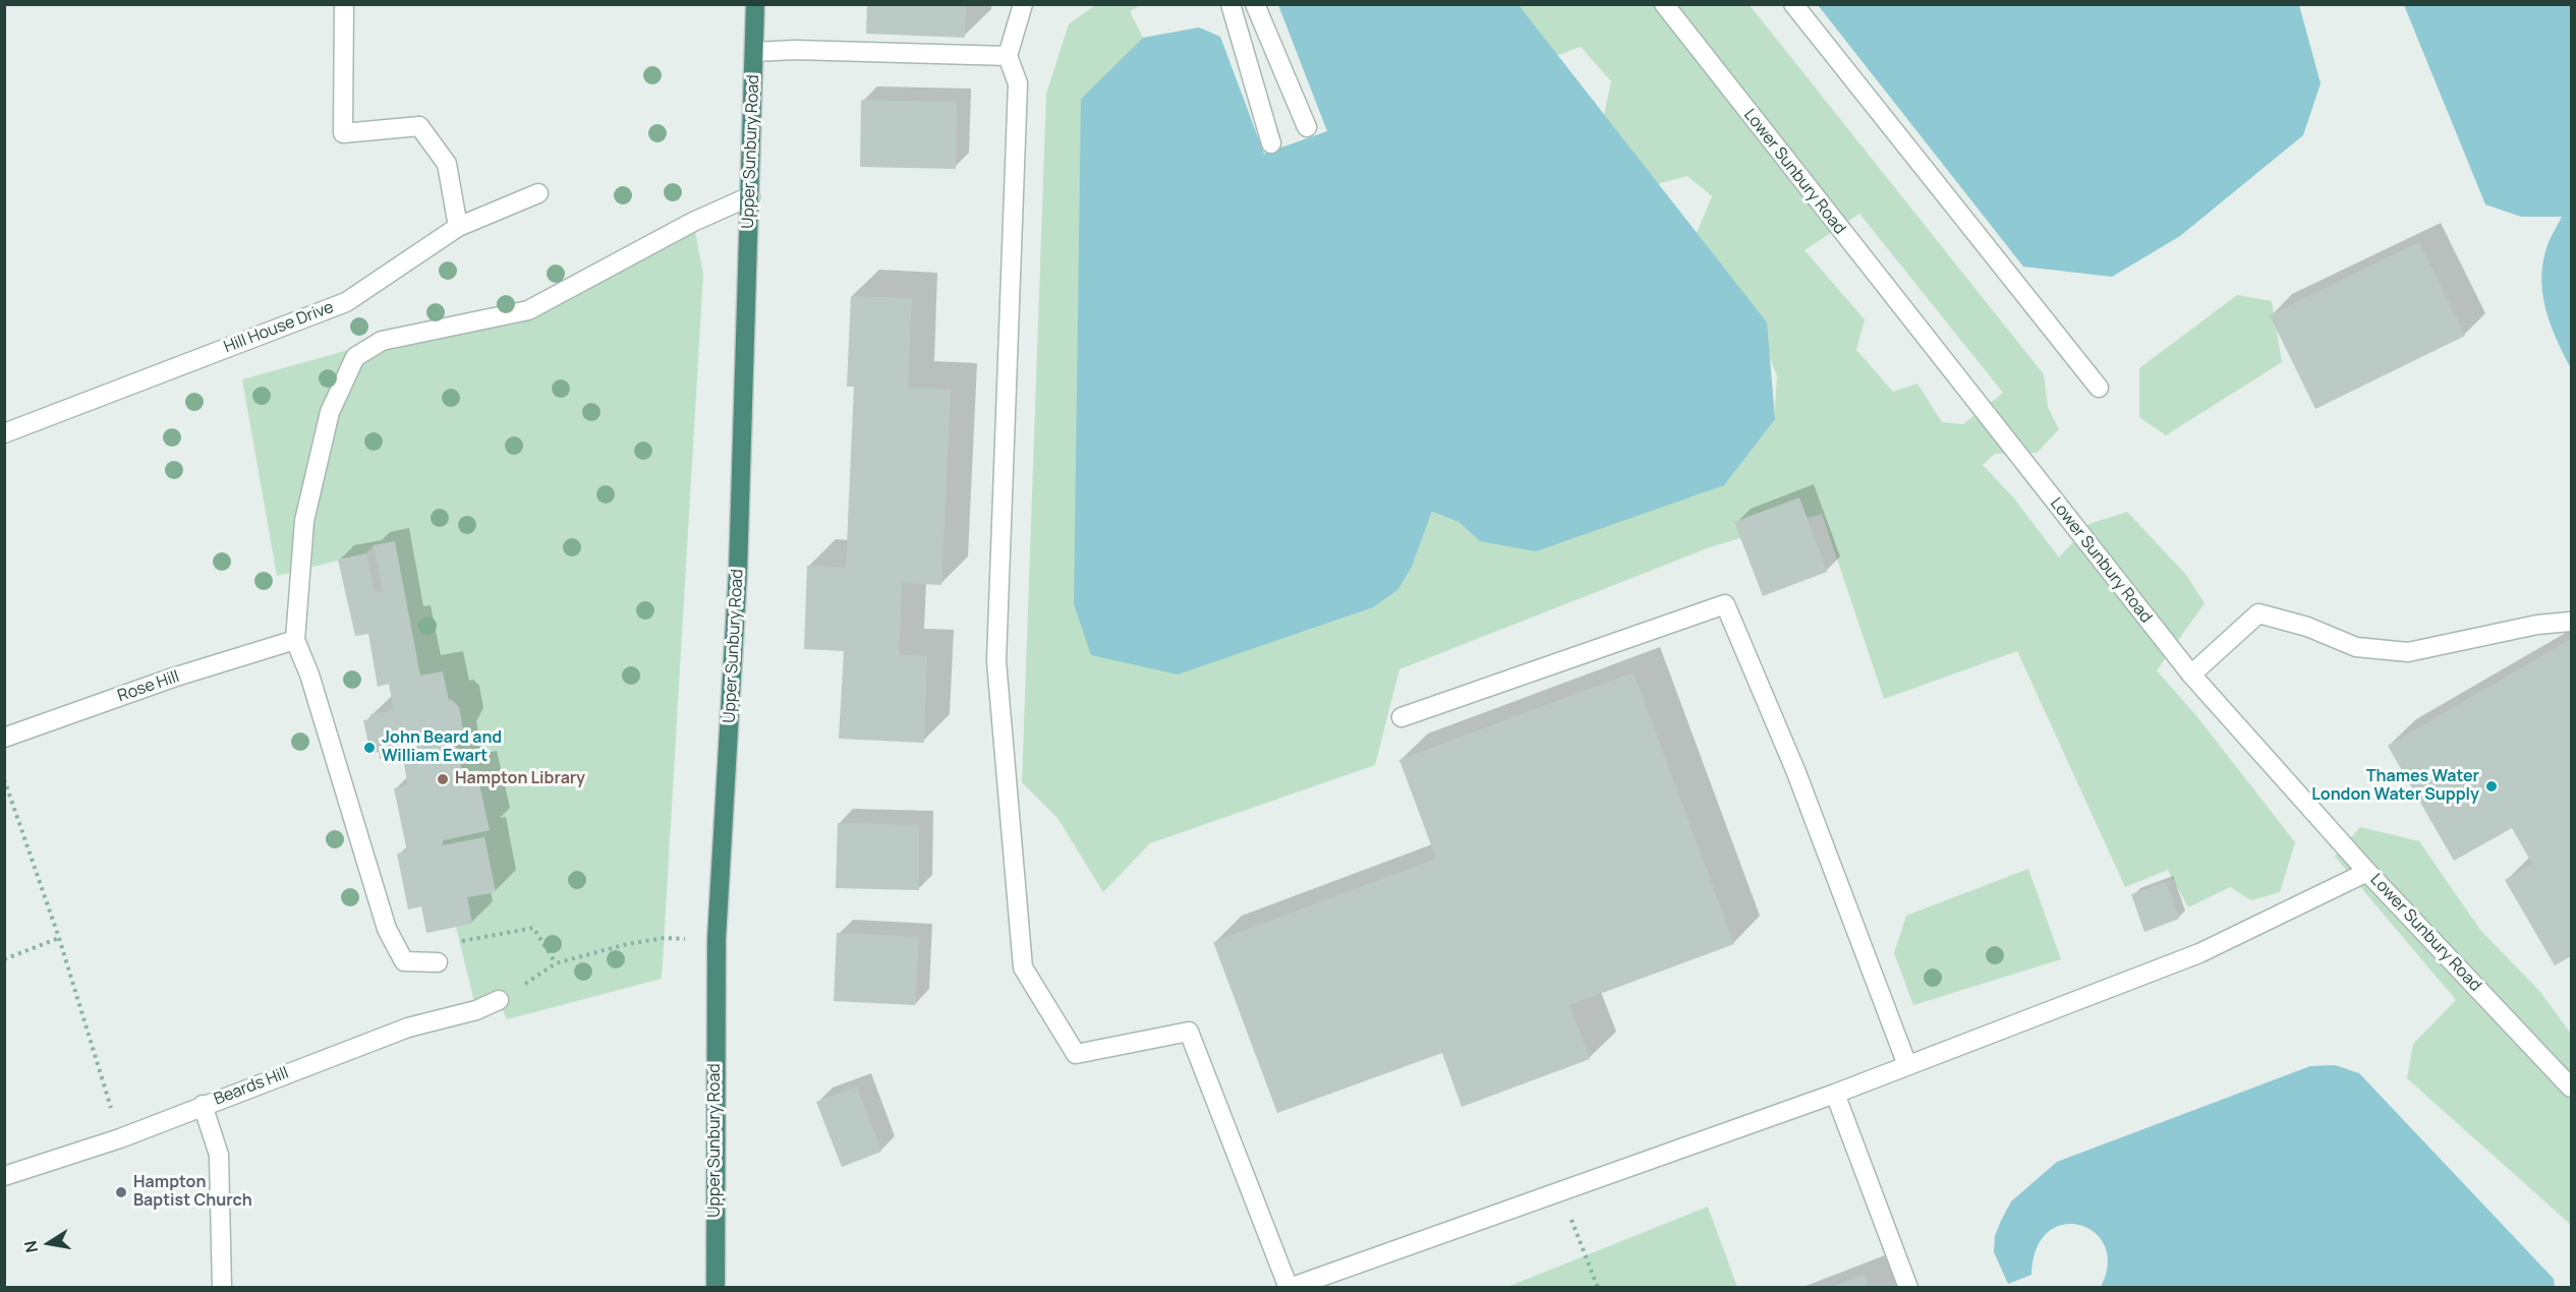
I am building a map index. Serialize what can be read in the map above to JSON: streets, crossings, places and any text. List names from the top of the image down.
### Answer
{
  "streets": {
    "highway": ["Upper Sunbury Road"],
    "street": [
      "Lower Sunbury Road",
      "Hill House Drive",
      "Rose Hill",
      "Beards Hill"
    ]
  },
  "places": [
    "John Beard and William Ewart",
    "Hampton Library",
    "Thames Water London Water Supply",
    "Hampton Baptist Church"
  ],
  "north": "left"
}
